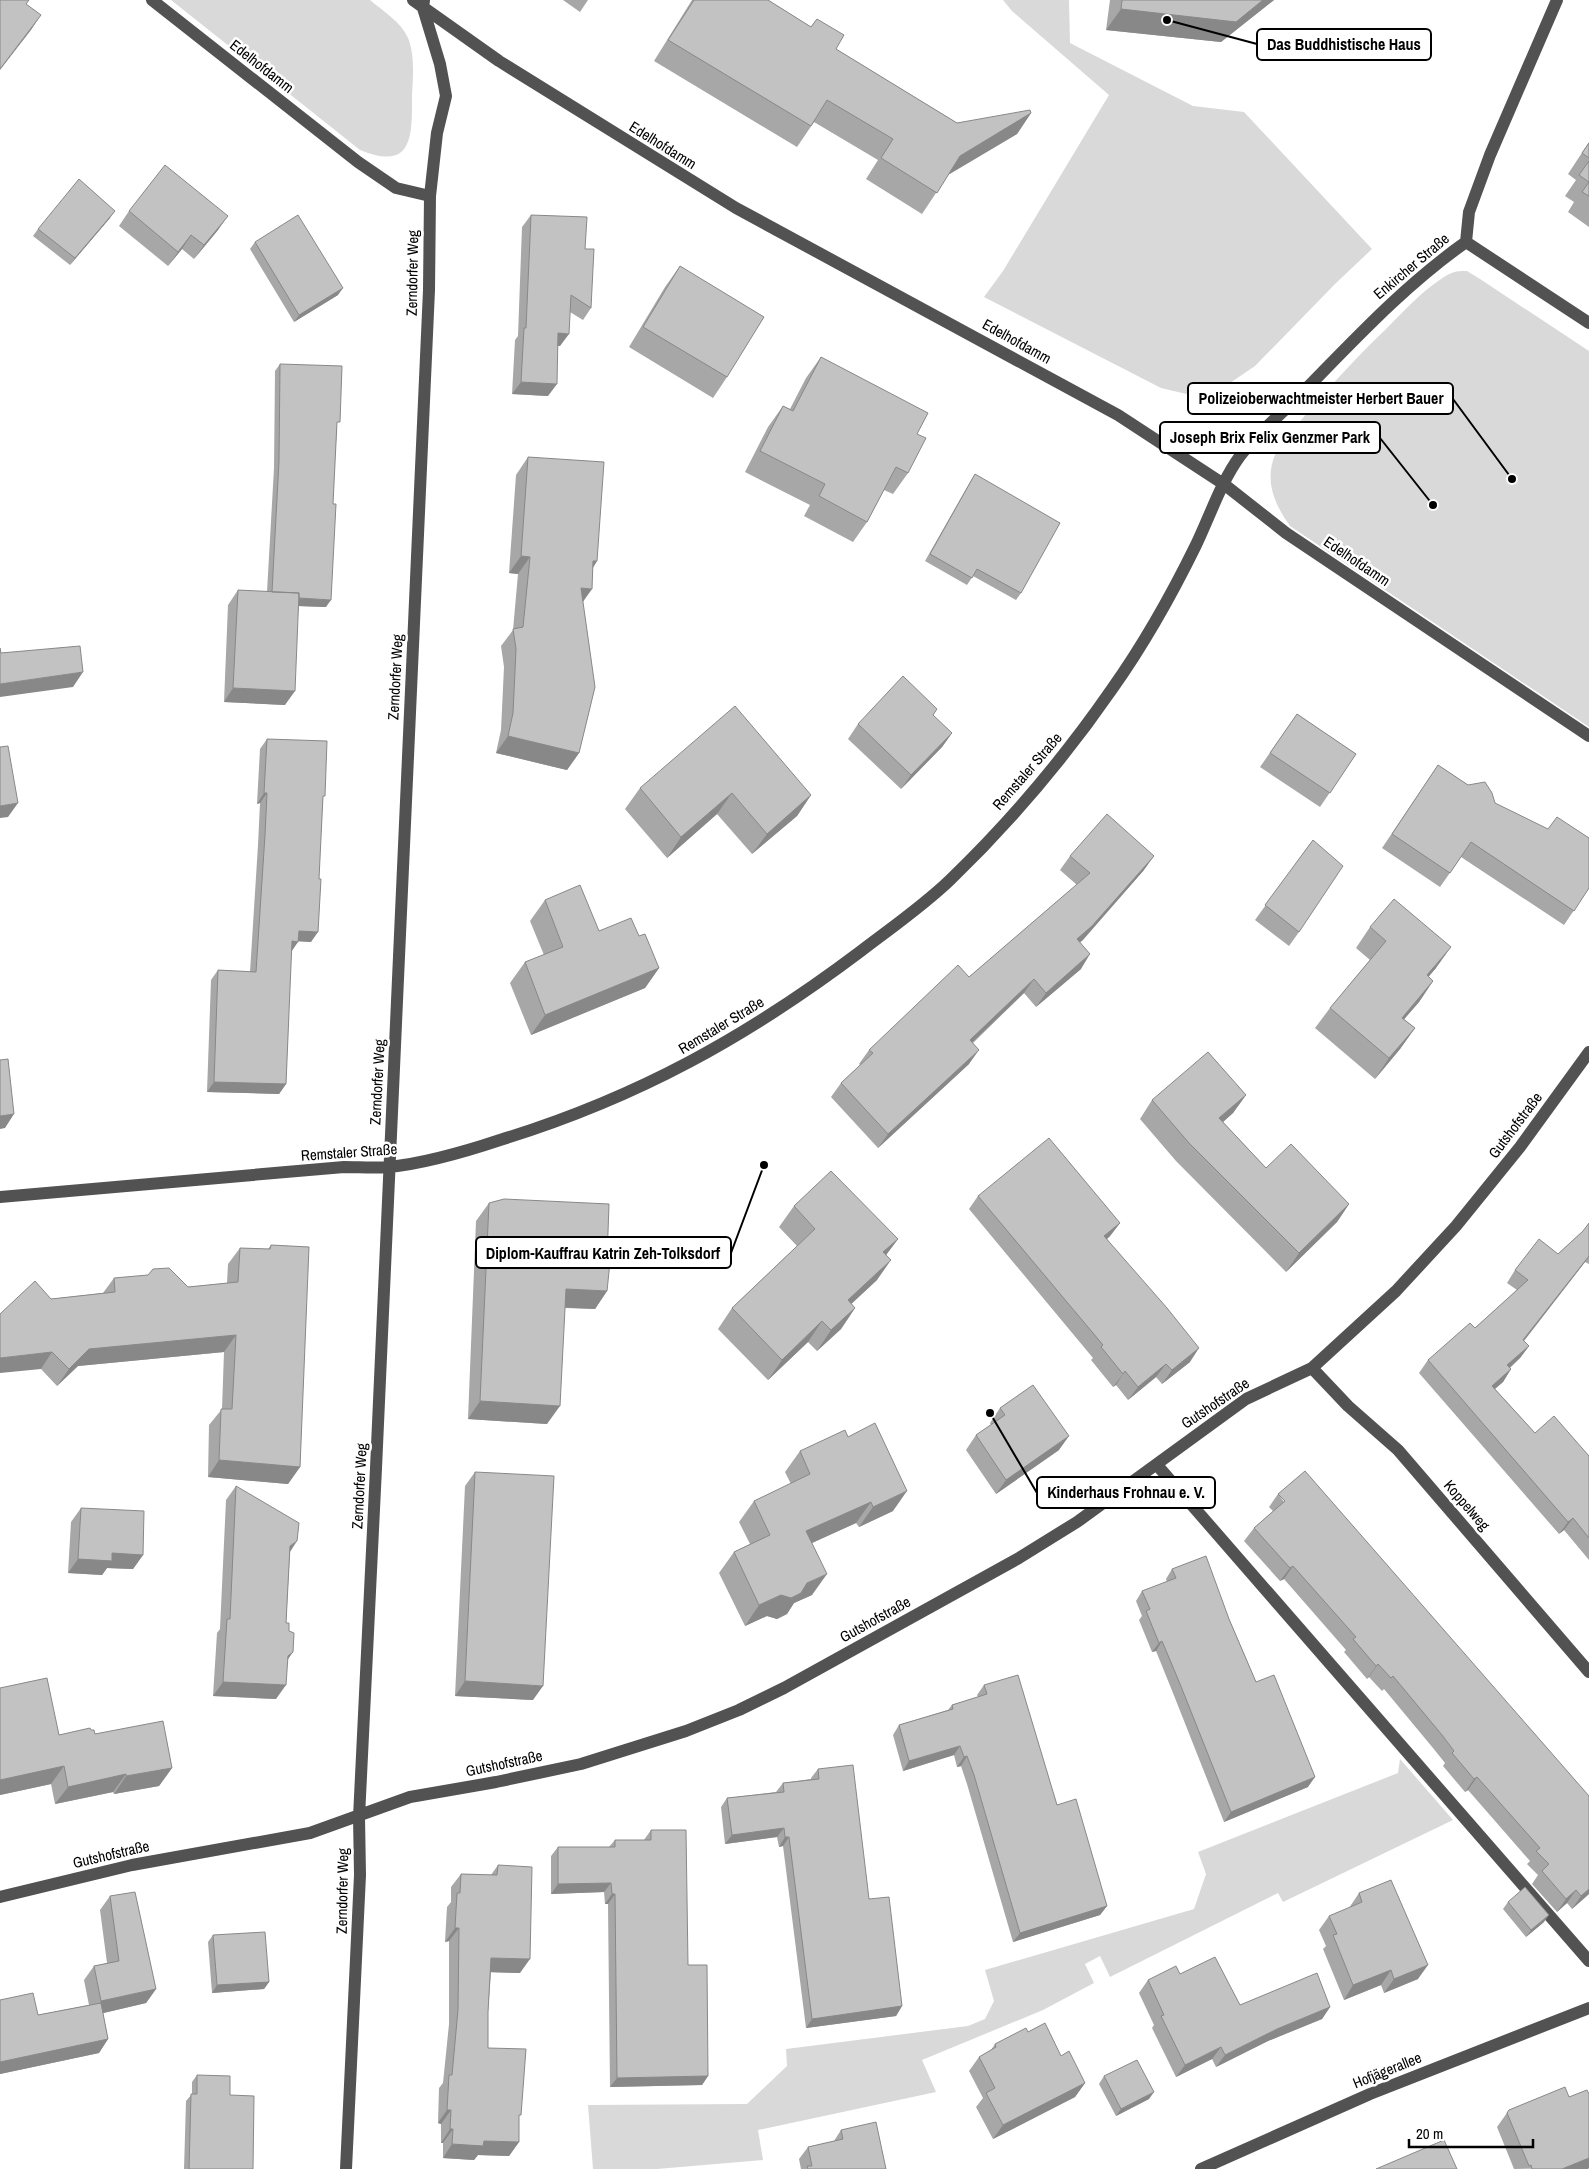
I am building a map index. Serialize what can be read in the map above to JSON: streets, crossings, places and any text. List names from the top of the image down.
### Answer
{
  "streets": {
    "street": [
      "Edelhofdamm",
      "Enkircher Straße",
      "Zerndorfer Weg",
      "Remstaler Straße",
      "Gutshofstraße",
      "Koppelweg",
      "Hofjägerallee"
    ]
  },
  "crossings": [
    ["Edelhofdamm", "Enkircher Straße"],
    ["Edelhofdamm", "Zerndorfer Weg"],
    ["Edelhofdamm", "Remstaler Straße"],
    ["Enkircher Straße", "Remstaler Straße"],
    ["Zerndorfer Weg", "Remstaler Straße"],
    ["Zerndorfer Weg", "Gutshofstraße"],
    ["Gutshofstraße", "Koppelweg"]
  ],
  "places": [
    "Das Buddhistische Haus",
    "Polizeioberwachtmeister Herbert Bauer",
    "Joseph Brix Felix Genzmer Park",
    "Diplom-Kauffrau Katrin Zeh-Tolksdorf",
    "Kinderhaus Frohnau e. V."
  ],
  "scale_bar": "20 m"
}
